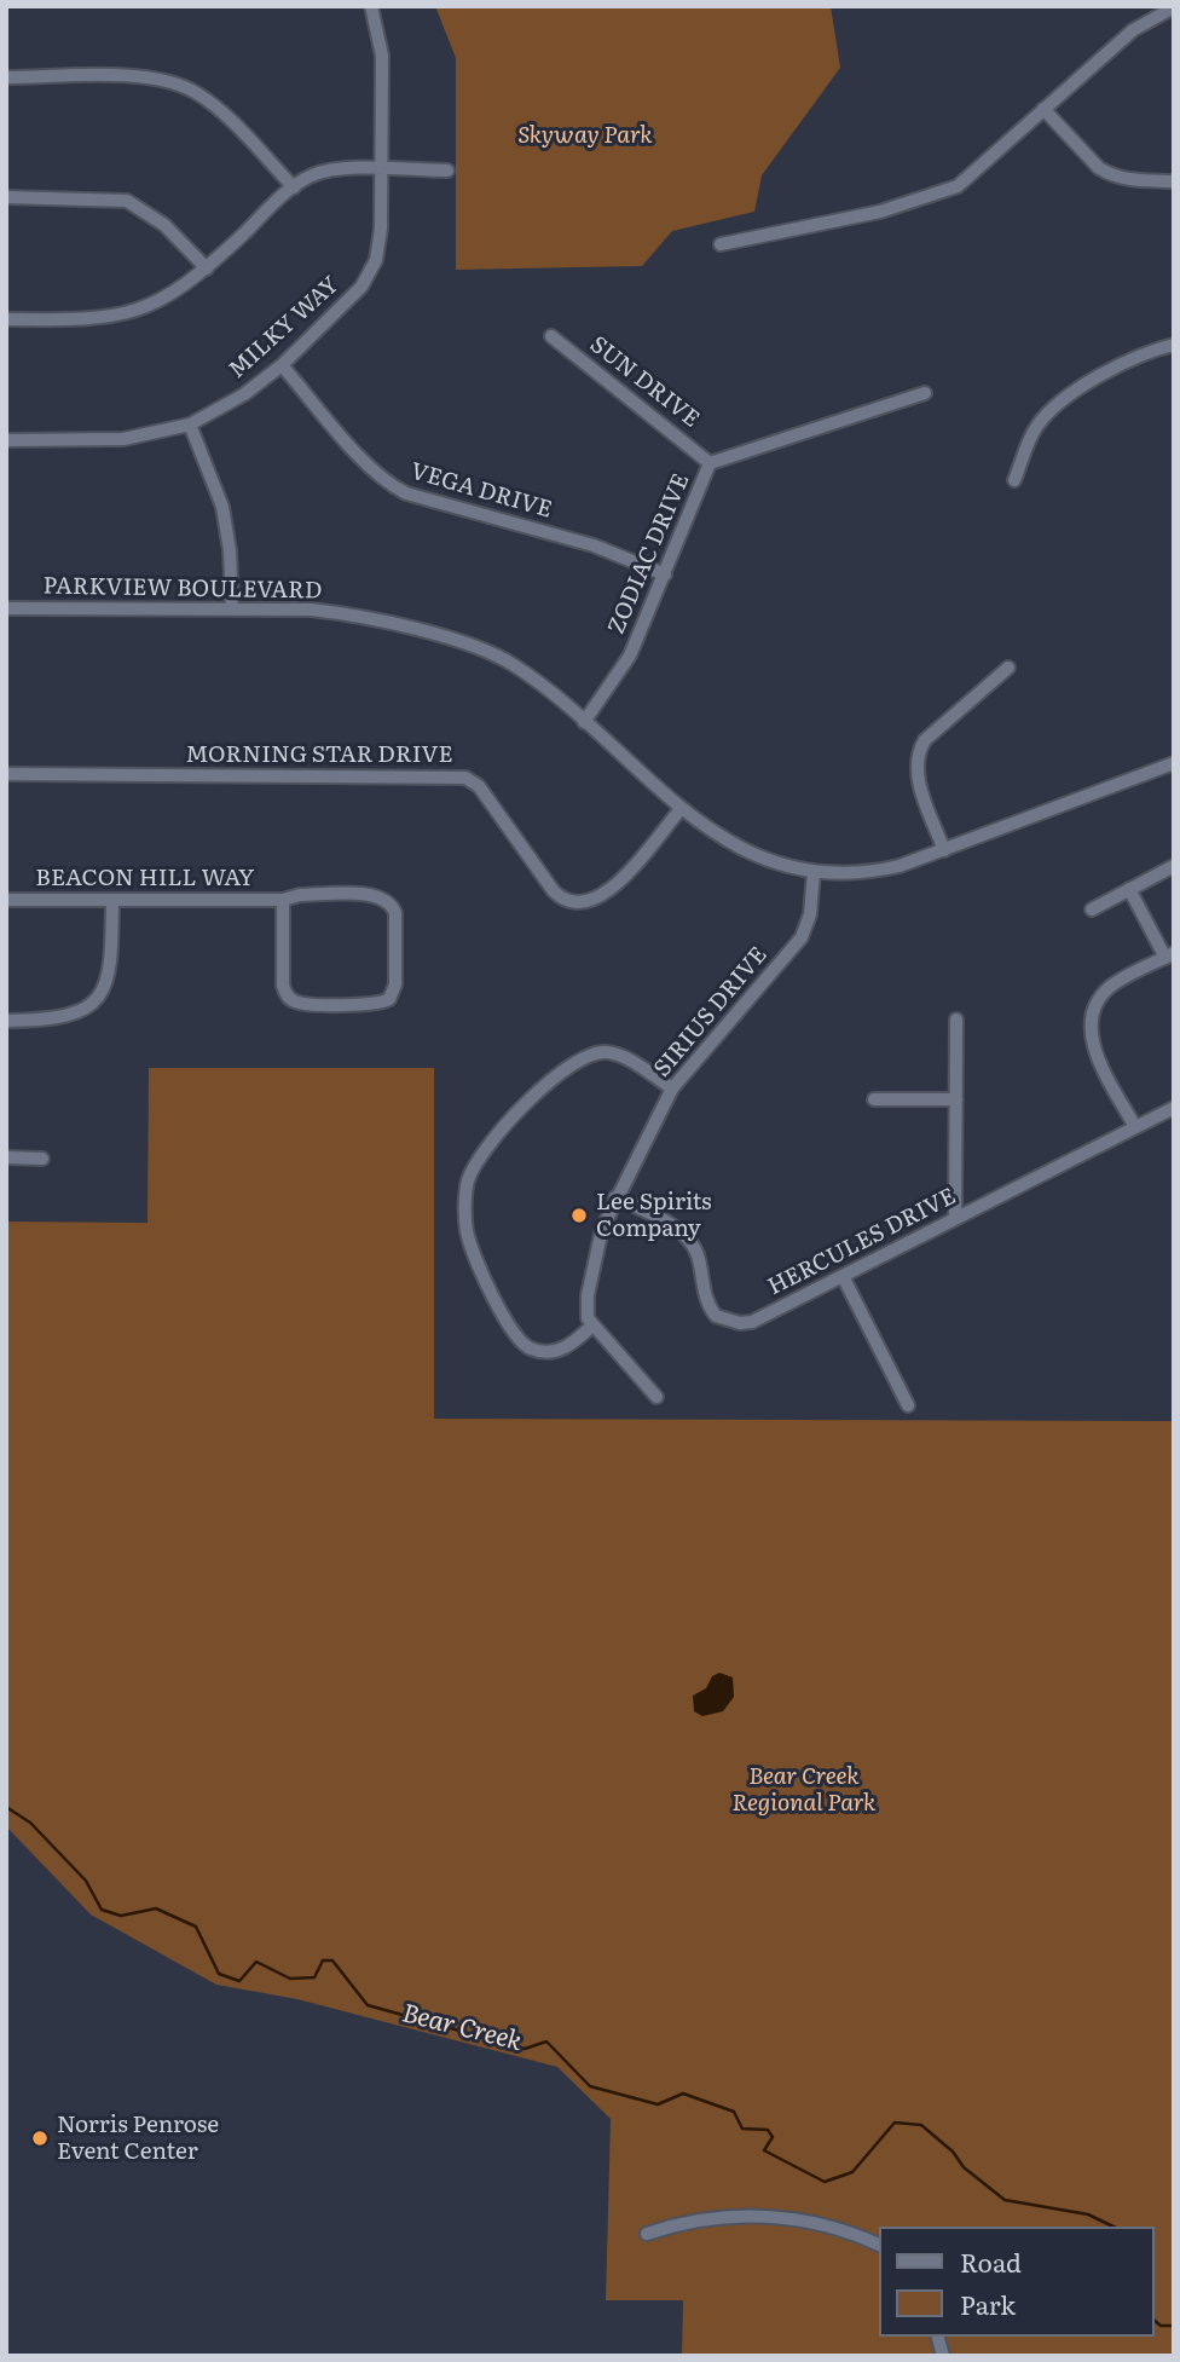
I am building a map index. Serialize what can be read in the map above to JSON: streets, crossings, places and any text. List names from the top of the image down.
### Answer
{
  "streets": {
    "street": [
      "MILKY WAY",
      "SUN DRIVE",
      "VEGA DRIVE",
      "ZODIAC DRIVE",
      "PARKVIEW BOULEVARD",
      "MORNING STAR DRIVE",
      "BEACON HILL WAY",
      "SIRIUS DRIVE",
      "HERCULES DRIVE"
    ]
  },
  "crossings": [
    ["MILKY WAY", "VEGA DRIVE"],
    ["SUN DRIVE", "ZODIAC DRIVE"],
    ["VEGA DRIVE", "ZODIAC DRIVE"],
    ["ZODIAC DRIVE", "PARKVIEW BOULEVARD"],
    ["PARKVIEW BOULEVARD", "MORNING STAR DRIVE"],
    ["PARKVIEW BOULEVARD", "SIRIUS DRIVE"],
    ["SIRIUS DRIVE", "HERCULES DRIVE"]
  ],
  "water": ["Bear Creek"],
  "parks": ["Skyway Park", "Bear Creek Regional Park"],
  "places": ["Lee Spirits Company", "Norris Penrose Event Center"],
  "legend": ["Road", "Park"]
}
